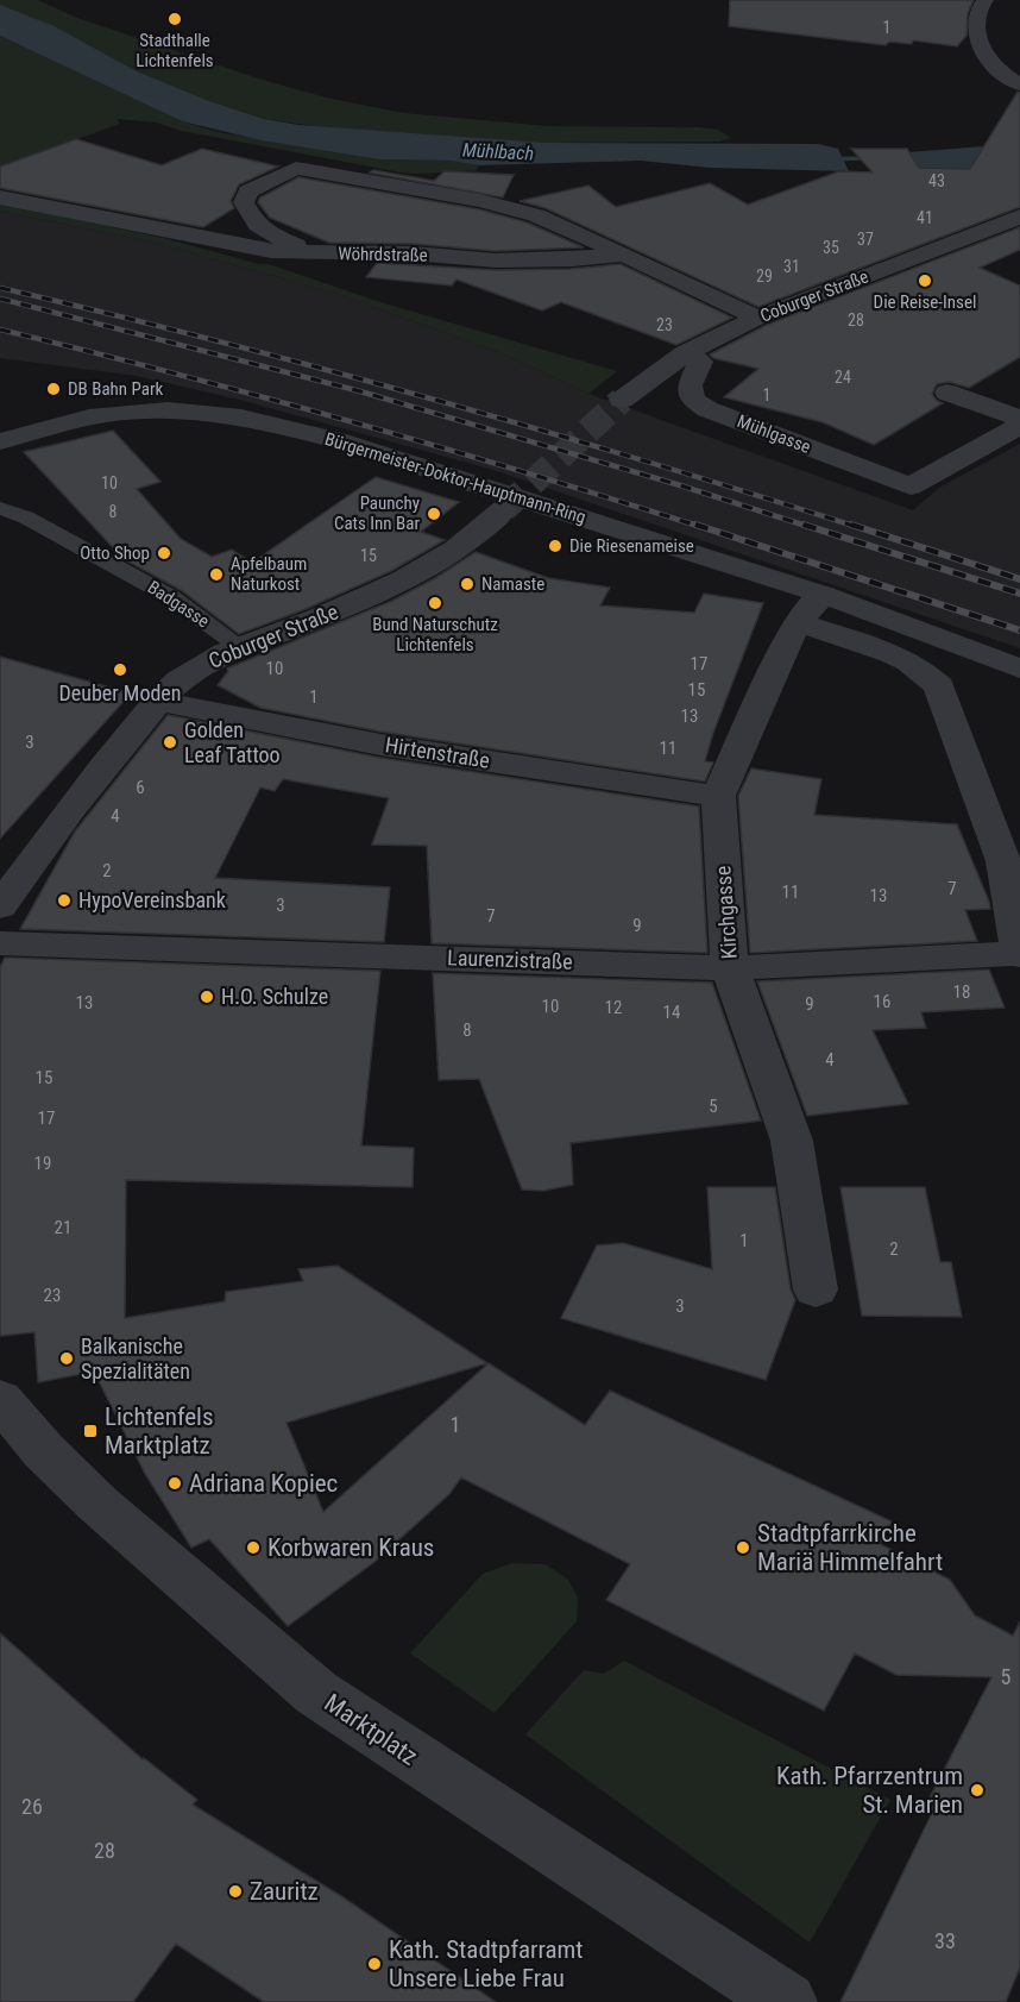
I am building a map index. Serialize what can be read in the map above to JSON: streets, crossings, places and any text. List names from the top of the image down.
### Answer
{
  "streets": {
    "street": [
      "Wöhrdstraße",
      "Coburger Straße",
      "Mühlgasse",
      "Bürgermeister-Doktor-Hauptmann-Ring",
      "Badgasse",
      "Hirtenstraße",
      "Kirchgasse",
      "Laurenzistraße",
      "Marktplatz"
    ]
  },
  "crossings": [
    ["Coburger Straße", "Mühlgasse"],
    ["Coburger Straße", "Badgasse"],
    ["Coburger Straße", "Hirtenstraße"],
    ["Bürgermeister-Doktor-Hauptmann-Ring", "Kirchgasse"],
    ["Hirtenstraße", "Kirchgasse"],
    ["Kirchgasse", "Laurenzistraße"]
  ],
  "water": ["Mühlbach"],
  "places": {
    "other": [
      "Stadthalle Lichtenfels",
      "Die Reise-Insel",
      "DB Bahn Park",
      "Paunchy Cats Inn Bar",
      "Die Riesenameise",
      "Otto Shop",
      "Apfelbaum Naturkost",
      "Namaste",
      "Bund Naturschutz Lichtenfels",
      "Deuber Moden",
      "Golden Leaf Tattoo",
      "HypoVereinsbank",
      "H.O. Schulze",
      "Balkanische Spezialitäten",
      "Adriana Kopiec",
      "Korbwaren Kraus",
      "Stadtpfarrkirche Mariä Himmelfahrt",
      "Kath. Pfarrzentrum St. Marien",
      "Zauritz",
      "Kath. Stadtpfarramt Unsere Liebe Frau"
    ],
    "transit": ["Lichtenfels Marktplatz"]
  },
  "house_numbers": [
    "1",
    "43",
    "41",
    "37",
    "35",
    "31",
    "29",
    "28",
    "23",
    "24",
    "1",
    "10",
    "8",
    "15",
    "17",
    "10",
    "15",
    "1",
    "13",
    "3",
    "11",
    "6",
    "4",
    "2",
    "7",
    "11",
    "13",
    "3",
    "7",
    "9",
    "18",
    "16",
    "13",
    "9",
    "10",
    "12",
    "14",
    "8",
    "4",
    "15",
    "5",
    "17",
    "19",
    "21",
    "1",
    "2",
    "23",
    "3",
    "1",
    "5",
    "26",
    "28",
    "33"
  ]
}
